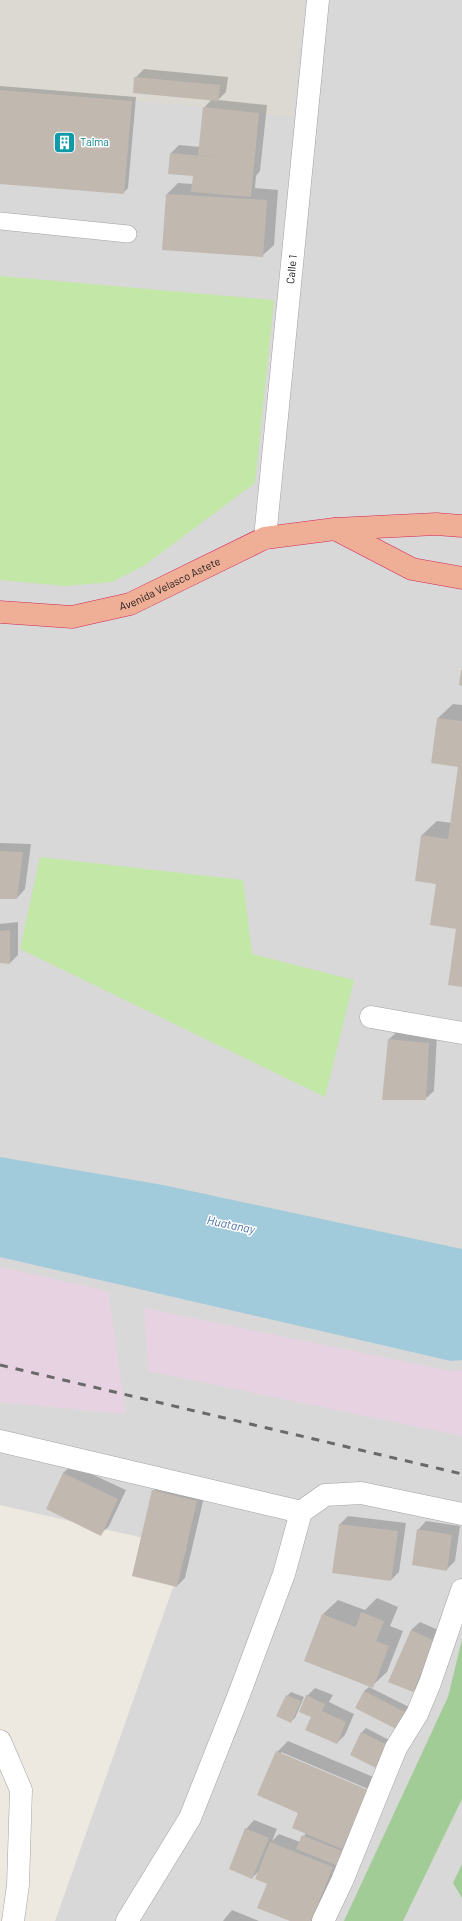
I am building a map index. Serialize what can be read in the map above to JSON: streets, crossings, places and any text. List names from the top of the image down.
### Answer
{
  "streets": {
    "highway": ["Avenida Velasco Astete"],
    "street": ["Calle 1"]
  },
  "crossings": [
    ["Calle 1", "Avenida Velasco Astete"]
  ],
  "water": ["Huatanay"],
  "places": {
    "building": ["Talma"]
  }
}
